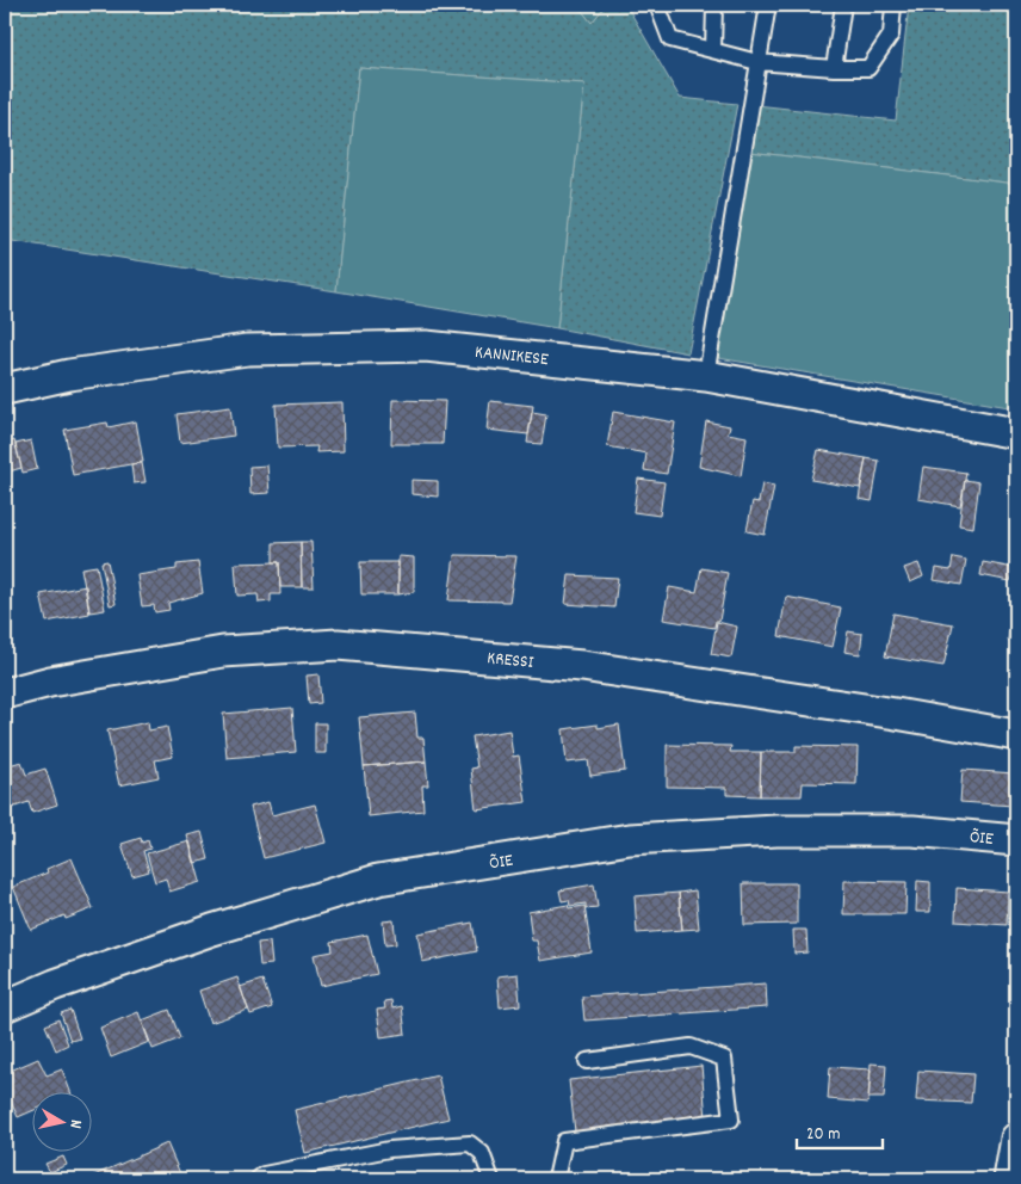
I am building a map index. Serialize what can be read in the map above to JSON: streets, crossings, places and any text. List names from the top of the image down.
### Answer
{
  "streets": {
    "street": ["KANNIKESE", "KRESSI", "ÕIE"]
  },
  "scale_bar": "20 m",
  "north": "right"
}
